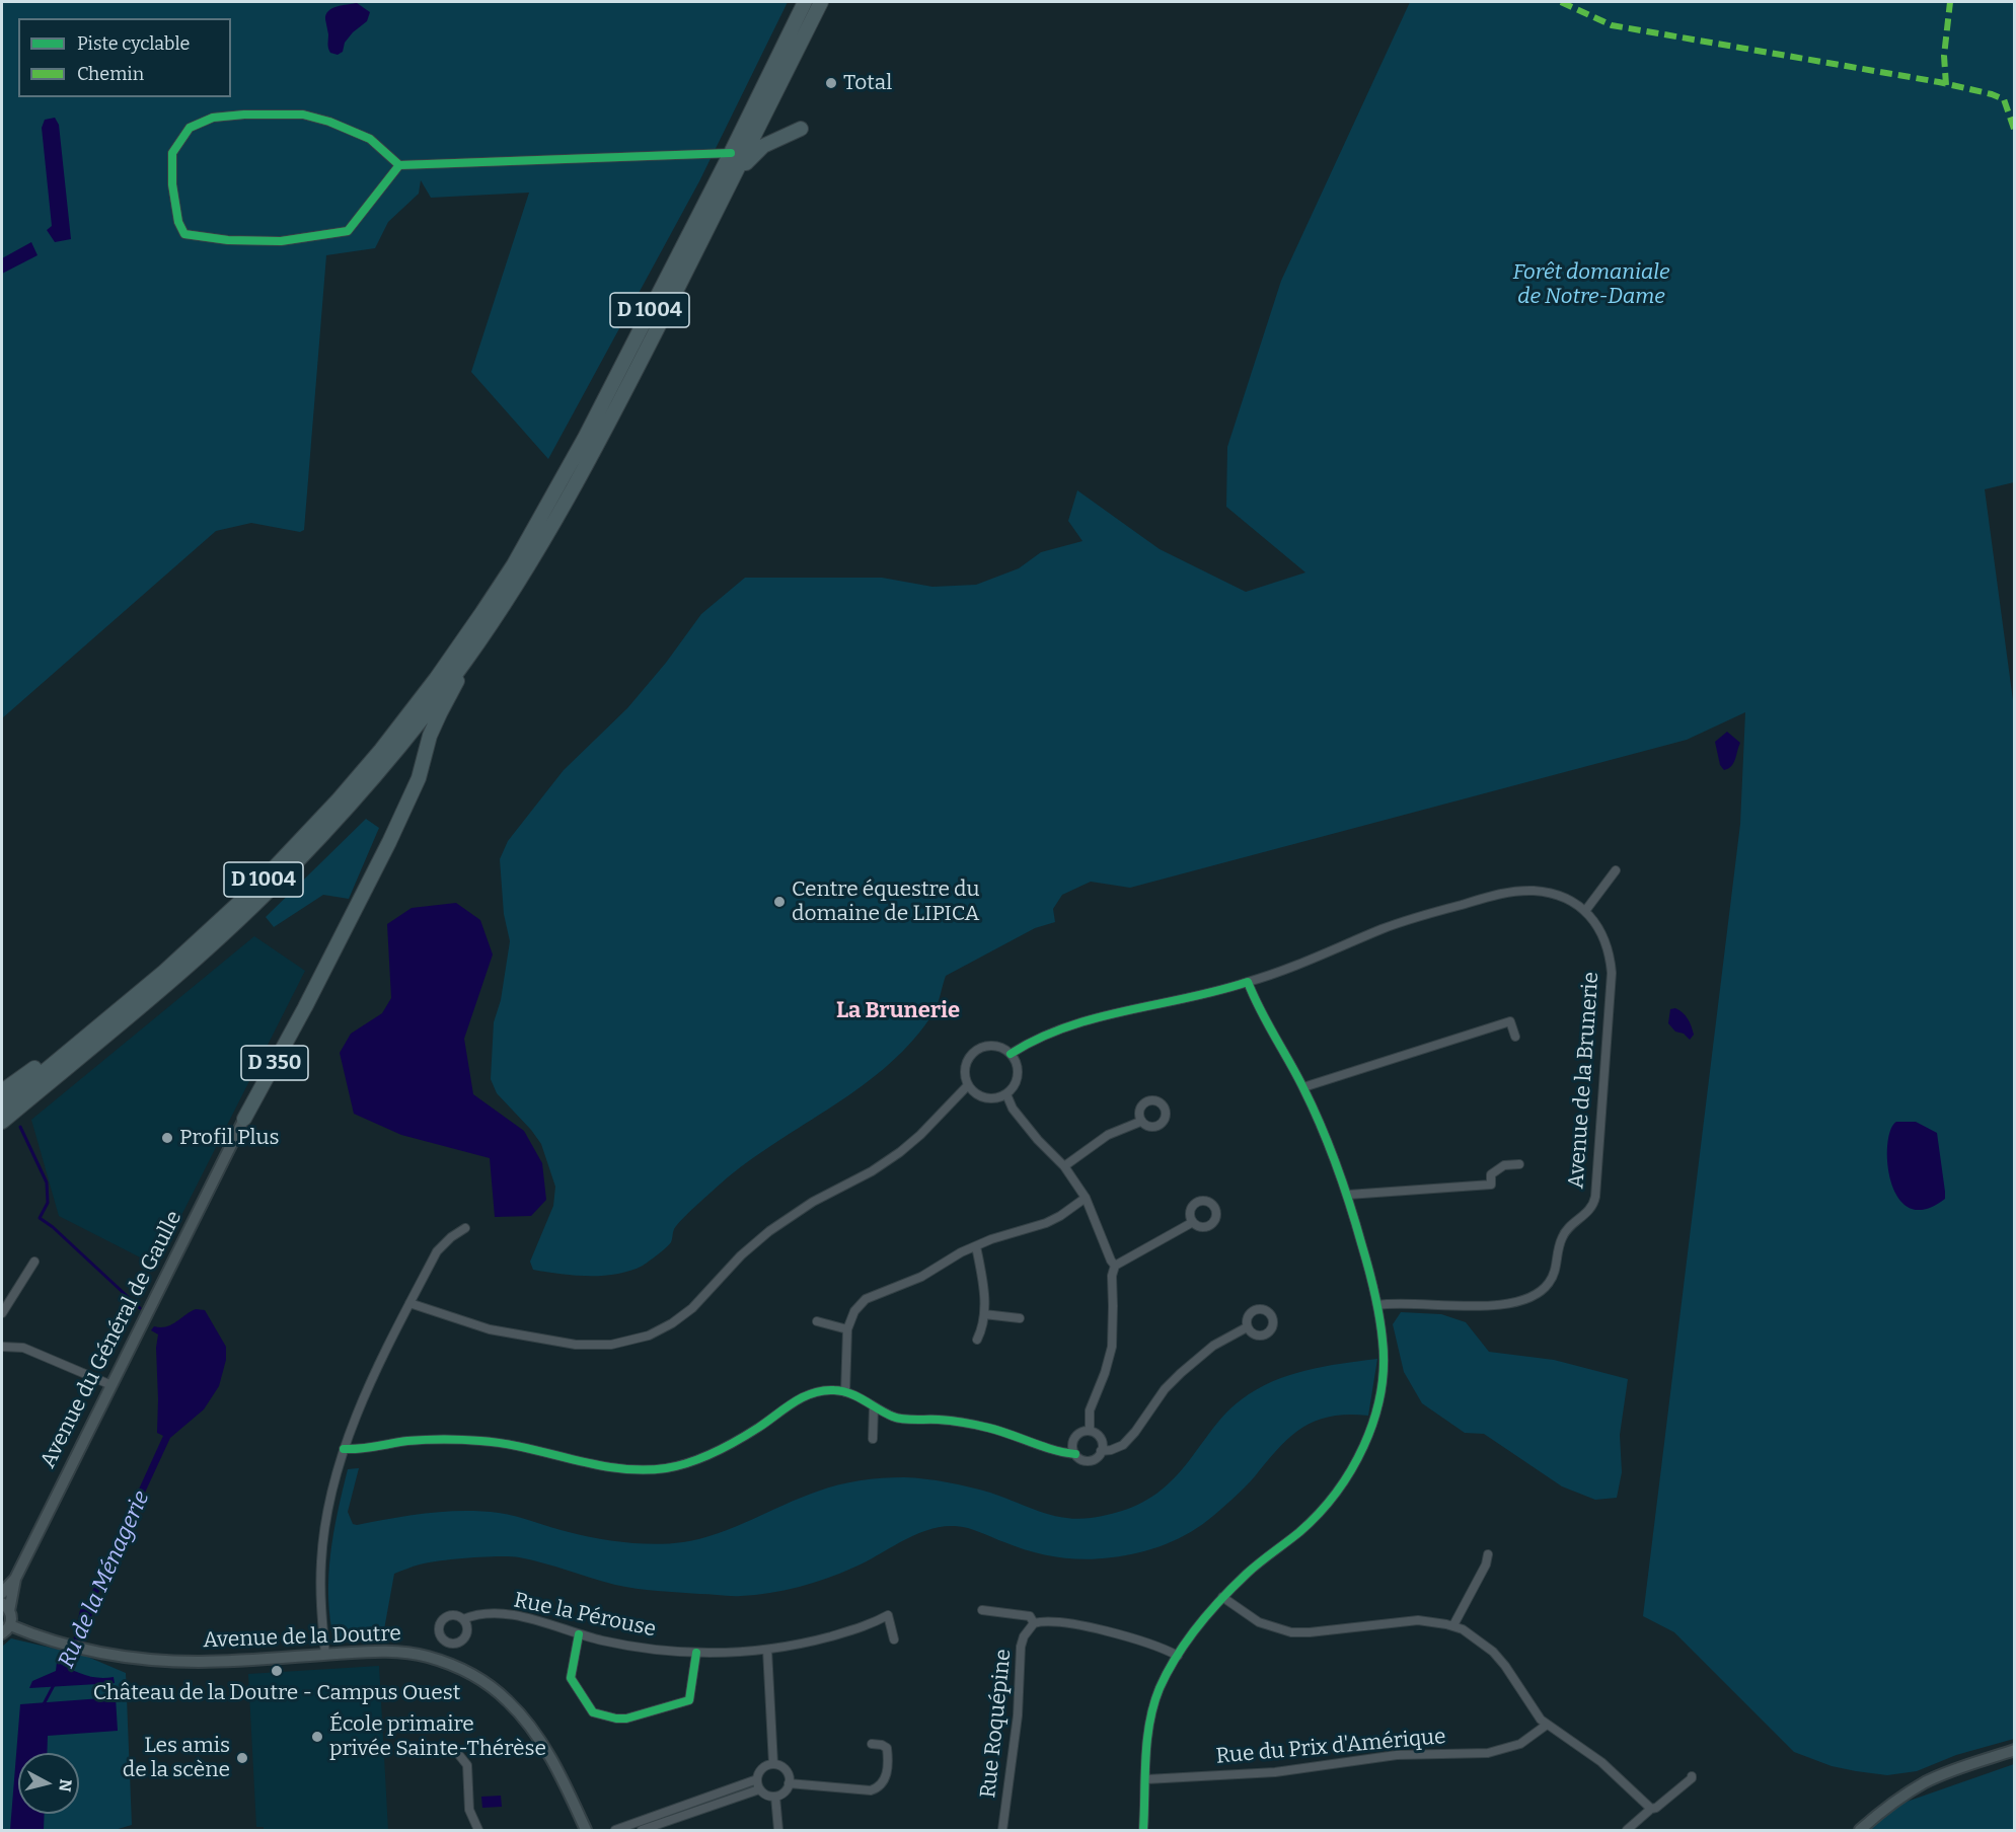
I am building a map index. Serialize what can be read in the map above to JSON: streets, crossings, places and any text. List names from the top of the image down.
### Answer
{
  "streets": {
    "highway": ["D 1004", "D 350"],
    "main road": ["Avenue du Général de Gaulle", "Avenue de la Doutre"],
    "street": [
      "Avenue de la Brunerie",
      "Rue la Pérouse",
      "Rue Roquépine",
      "Rue du Prix d'Amérique"
    ]
  },
  "crossings": [
    ["D 1004", "D 350"],
    ["D 350", "Avenue du Général de Gaulle"],
    ["Avenue du Général de Gaulle", "Avenue de la Doutre"]
  ],
  "districts": ["La Brunerie"],
  "water": ["Ru de la Ménagerie"],
  "parks": ["Forêt domaniale de Notre-Dame"],
  "places": [
    "Total",
    "Centre équestre du domaine de LIPICA",
    "Profil Plus",
    "Château de la Doutre - Campus Ouest",
    "École primaire privée Sainte-Thérèse",
    "Les amis de la scène"
  ],
  "legend": ["Piste cyclable", "Chemin"],
  "north": "right"
}
